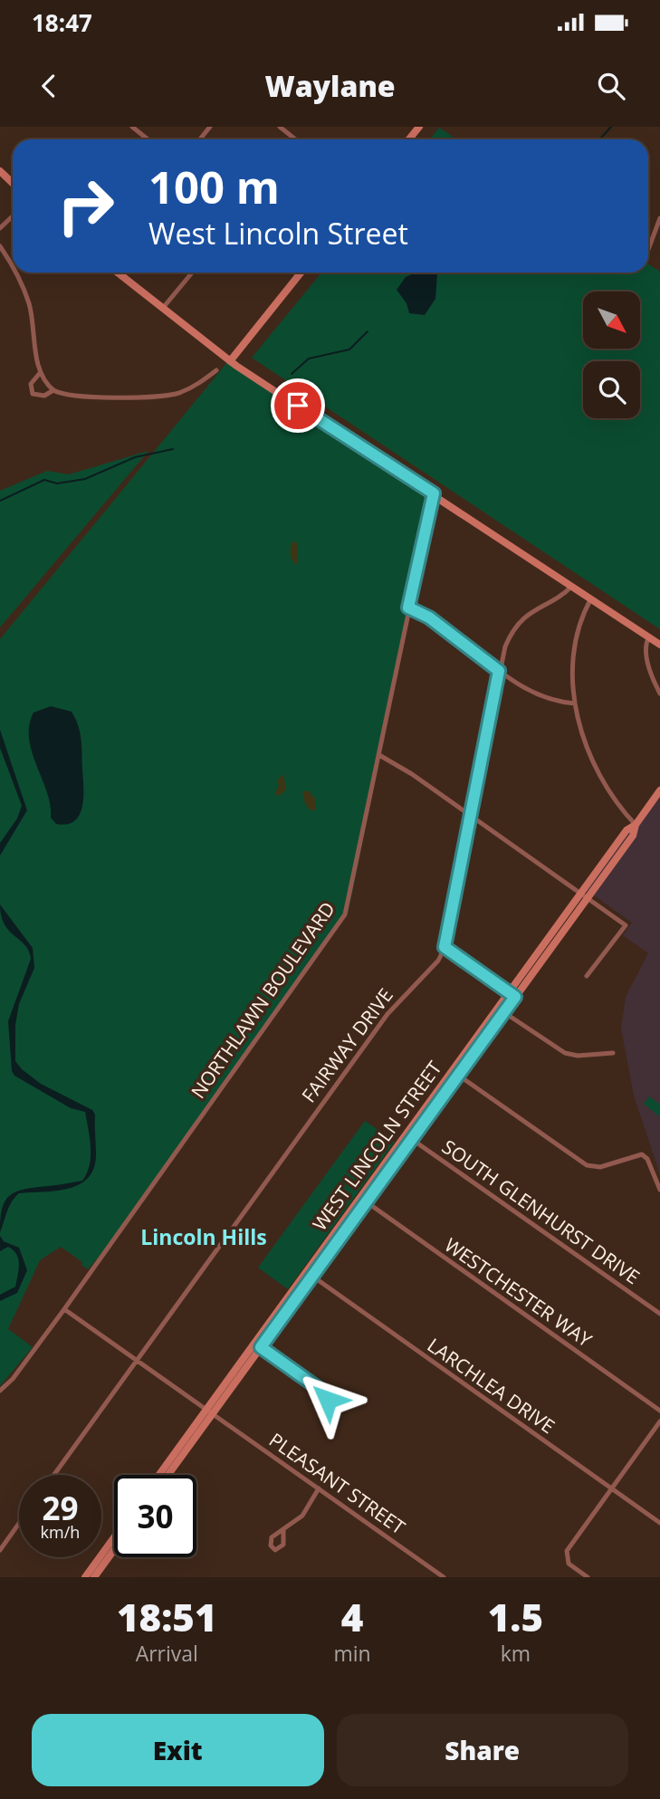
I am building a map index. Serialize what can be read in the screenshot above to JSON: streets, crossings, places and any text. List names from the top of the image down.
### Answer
{
  "streets": {
    "street": [
      "NORTHLAWN BOULEVARD",
      "FAIRWAY DRIVE",
      "WEST LINCOLN STREET",
      "SOUTH GLENHURST DRIVE",
      "WESTCHESTER WAY",
      "LARCHLEA DRIVE",
      "PLEASANT STREET"
    ]
  },
  "crossings": [
    ["NORTHLAWN BOULEVARD", "PLEASANT STREET"],
    ["FAIRWAY DRIVE", "PLEASANT STREET"],
    ["WEST LINCOLN STREET", "SOUTH GLENHURST DRIVE"],
    ["WEST LINCOLN STREET", "WESTCHESTER WAY"],
    ["WEST LINCOLN STREET", "LARCHLEA DRIVE"],
    ["WEST LINCOLN STREET", "PLEASANT STREET"]
  ],
  "districts": ["Lincoln Hills"],
  "north": "bottom right",
  "page": {
    "status": "18:47",
    "header": "Waylane",
    "turn": ["100 m", "West Lincoln Street"],
    "speed": "29 km/h",
    "limit": "30",
    "eta": [
      "18:51",
      "Arrival",
      "4",
      "min",
      "1.5",
      "km"
    ],
    "buttons": ["Exit", "Share"]
  }
}
